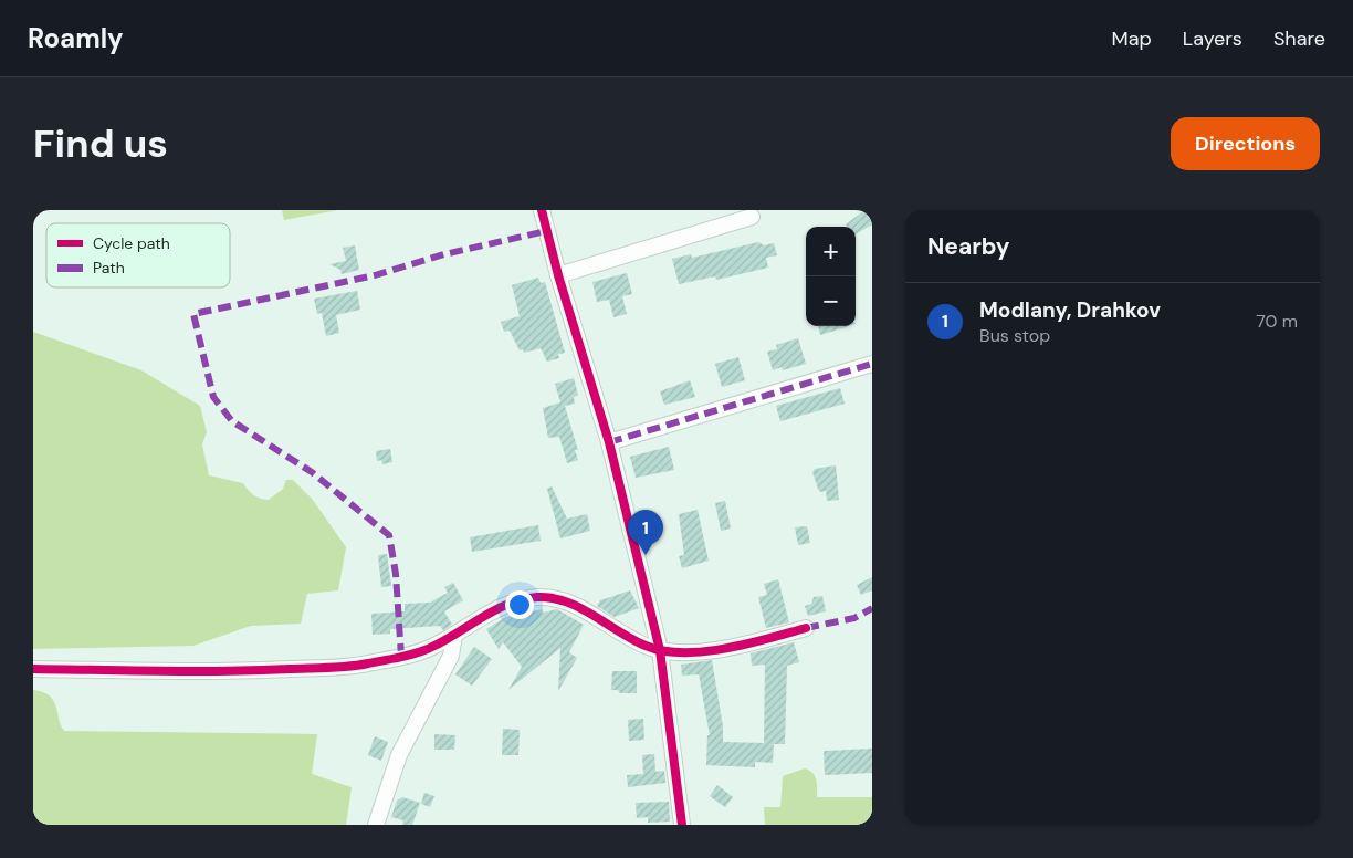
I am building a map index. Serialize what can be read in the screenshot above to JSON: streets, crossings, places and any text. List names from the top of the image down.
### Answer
{
  "legend": ["Cycle path", "Path"],
  "page": {
    "header": "Roamly",
    "nav": ["Map", "Layers", "Share"],
    "buttons": "Directions",
    "title": "Find us",
    "heading": "Nearby",
    "map_buttons": ["+", "−"],
    "list": [
      {
        "mark": "1",
        "name": "Modlany, Drahkov",
        "note": "Bus stop",
        "value": "70 m"
      }
    ],
    "pins": "1"
  }
}
